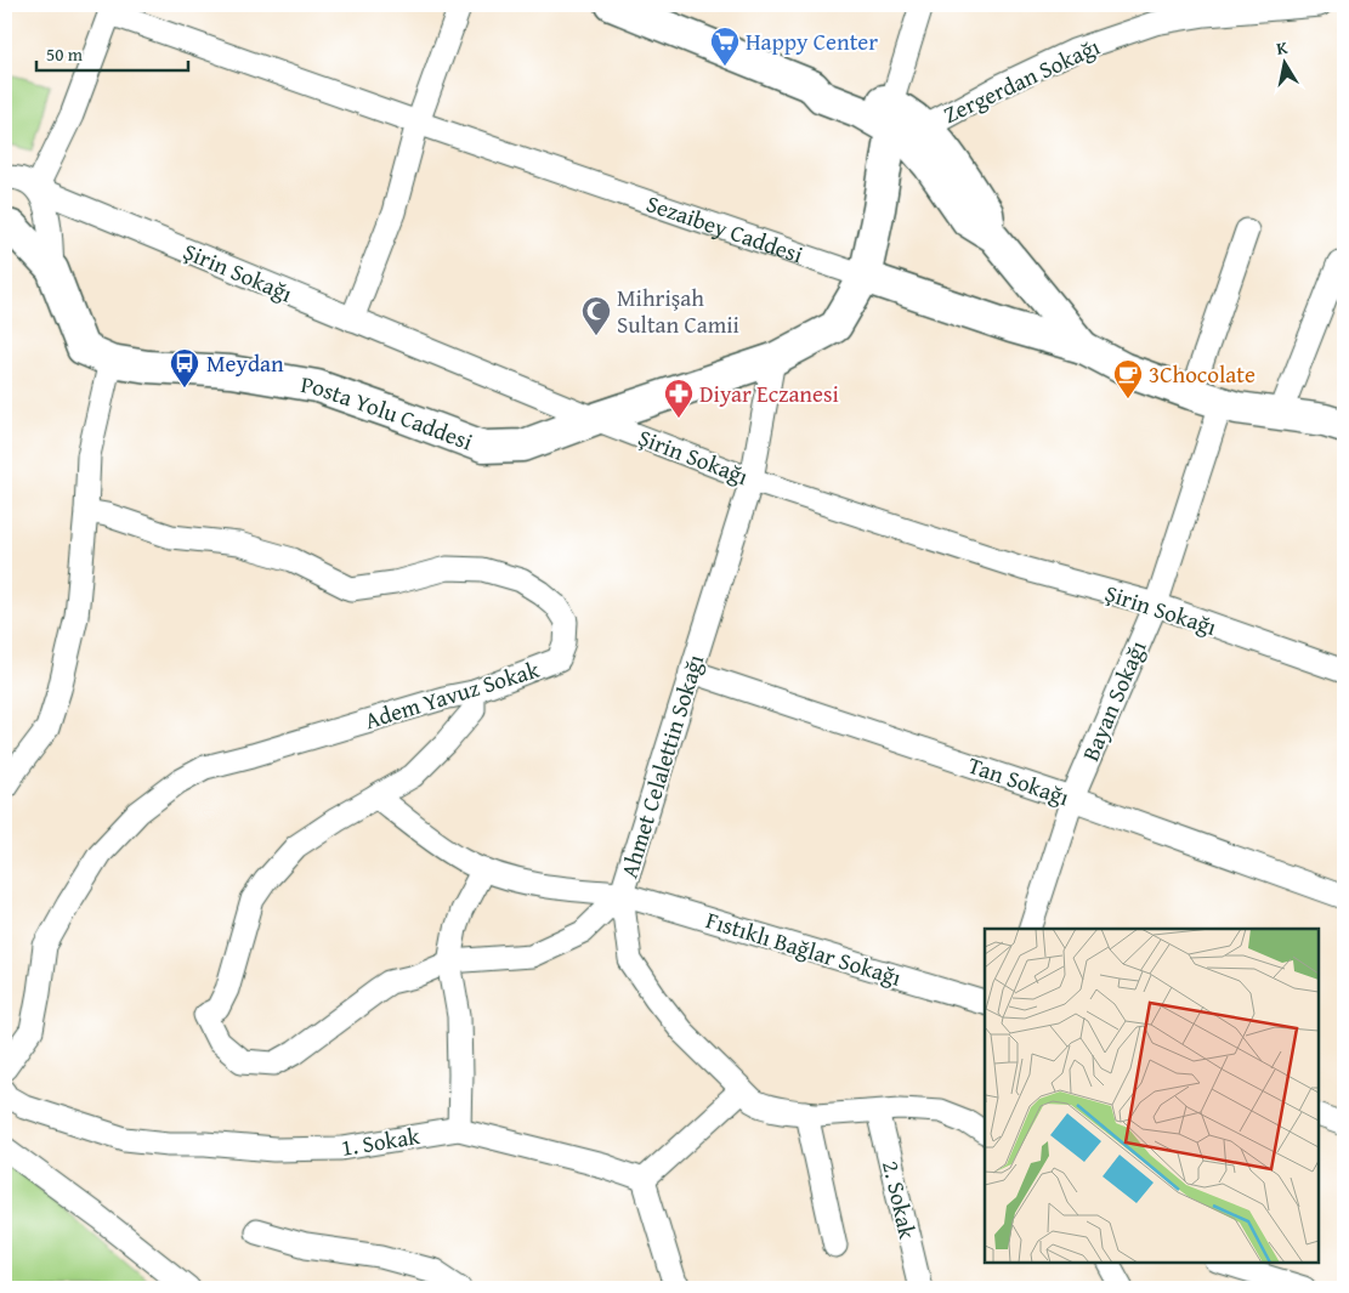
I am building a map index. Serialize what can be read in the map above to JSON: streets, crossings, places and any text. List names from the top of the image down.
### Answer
{
  "streets": {
    "street": [
      "Zergerdan Sokağı",
      "Sezaibey Caddesi",
      "Şirin Sokağı",
      "Posta Yolu Caddesi",
      "Adem Yavuz Sokak",
      "Bayan Sokağı",
      "Ahmet Celalettin Sokağı",
      "Tan Sokağı",
      "Fıstıklı Bağlar Sokağı",
      "1. Sokak",
      "2. Sokak"
    ]
  },
  "crossings": [
    ["Zergerdan Sokağı", "Posta Yolu Caddesi"],
    ["Sezaibey Caddesi", "Posta Yolu Caddesi"],
    ["Sezaibey Caddesi", "Bayan Sokağı"],
    ["Şirin Sokağı", "Posta Yolu Caddesi"],
    ["Şirin Sokağı", "Bayan Sokağı"],
    ["Şirin Sokağı", "Ahmet Celalettin Sokağı"],
    ["Posta Yolu Caddesi", "Ahmet Celalettin Sokağı"],
    ["Adem Yavuz Sokak", "Ahmet Celalettin Sokağı"],
    ["Bayan Sokağı", "Tan Sokağı"],
    ["Ahmet Celalettin Sokağı", "Tan Sokağı"],
    ["Ahmet Celalettin Sokağı", "Fıstıklı Bağlar Sokağı"]
  ],
  "places": {
    "supermarket": ["Happy Center"],
    "mosque": ["Mihrişah Sultan Camii"],
    "bus stop": ["Meydan"],
    "cafe": ["3Chocolate"],
    "pharmacy": ["Diyar Eczanesi"]
  },
  "scale_bar": "50 m",
  "north": "top"
}
